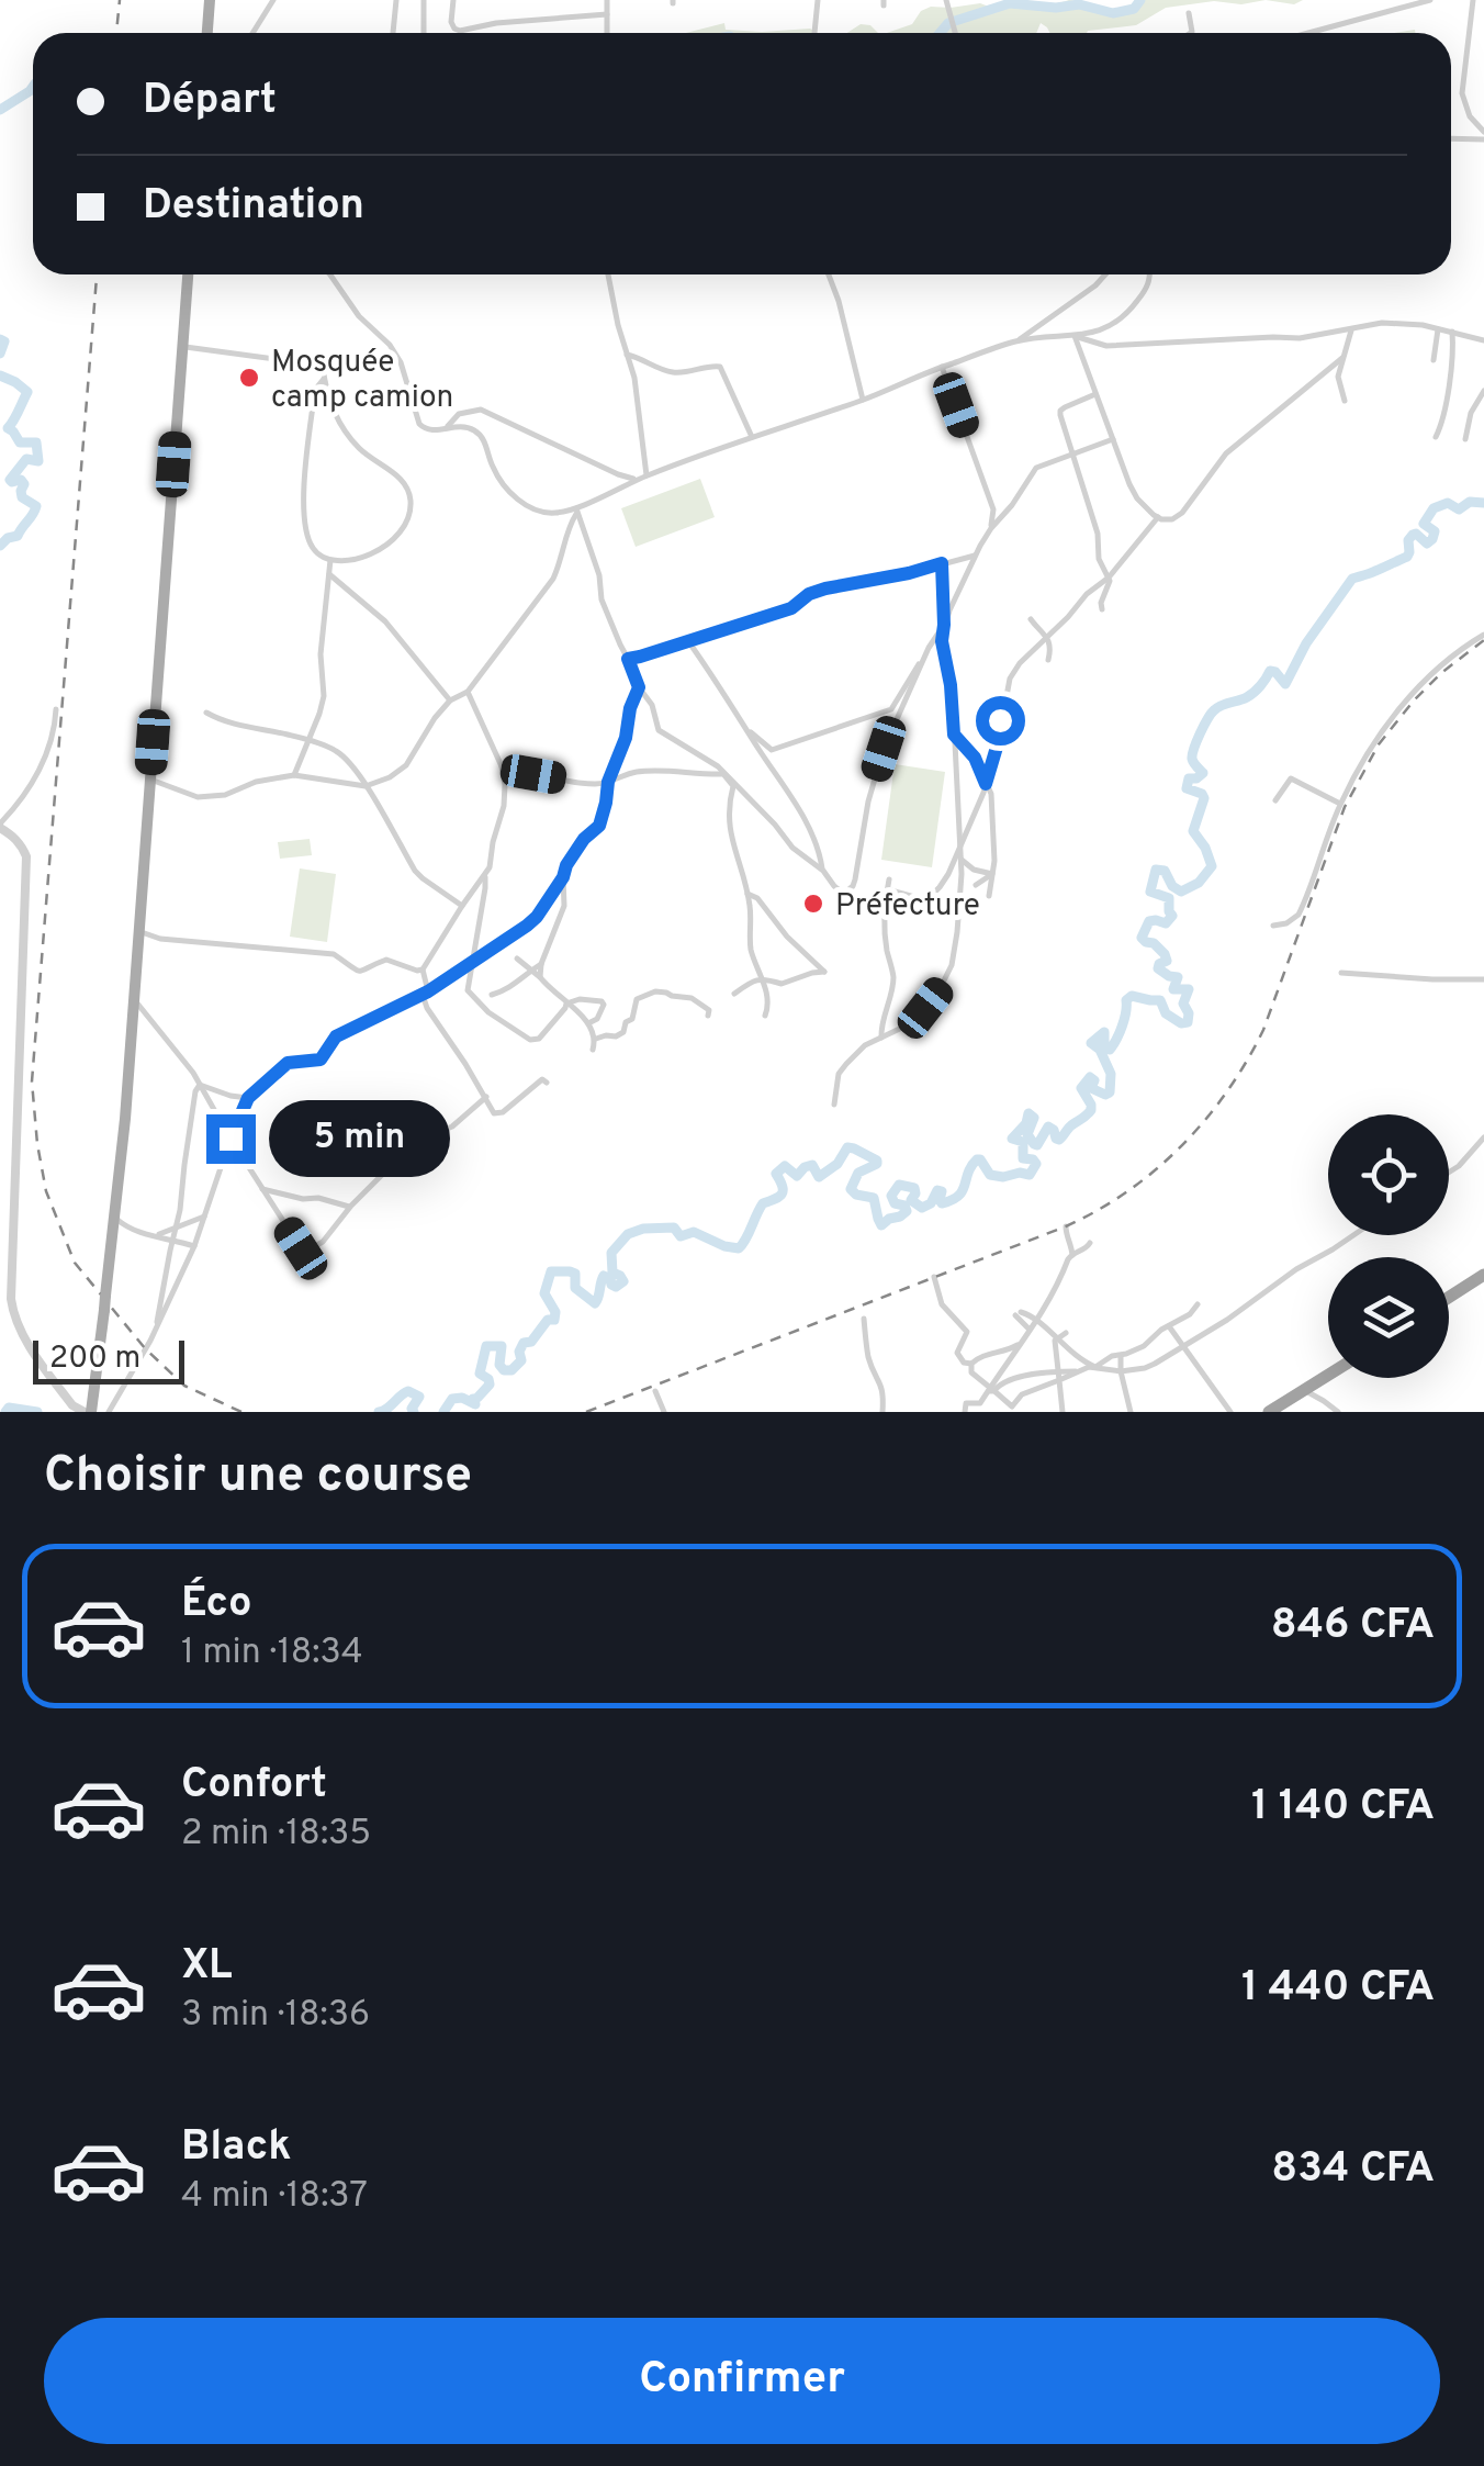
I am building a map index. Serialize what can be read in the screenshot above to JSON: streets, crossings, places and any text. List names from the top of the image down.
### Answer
{
  "places": ["Mosquée camp camion", "Préfecture"],
  "scale_bar": "200 m",
  "page": {
    "banner": ["Départ", "Destination"],
    "bubble": "5 min",
    "scale": "200 m",
    "heading": "Choisir une course",
    "list": [
      {
        "name": "Éco",
        "note": "1 min · 18:34",
        "value": "846 CFA"
      },
      {
        "name": "Confort",
        "note": "2 min · 18:35",
        "value": "1 140 CFA"
      },
      {
        "name": "XL",
        "note": "3 min · 18:36",
        "value": "1 440 CFA"
      },
      {
        "name": "Black",
        "note": "4 min · 18:37",
        "value": "834 CFA"
      }
    ],
    "buttons": "Confirmer"
  }
}
